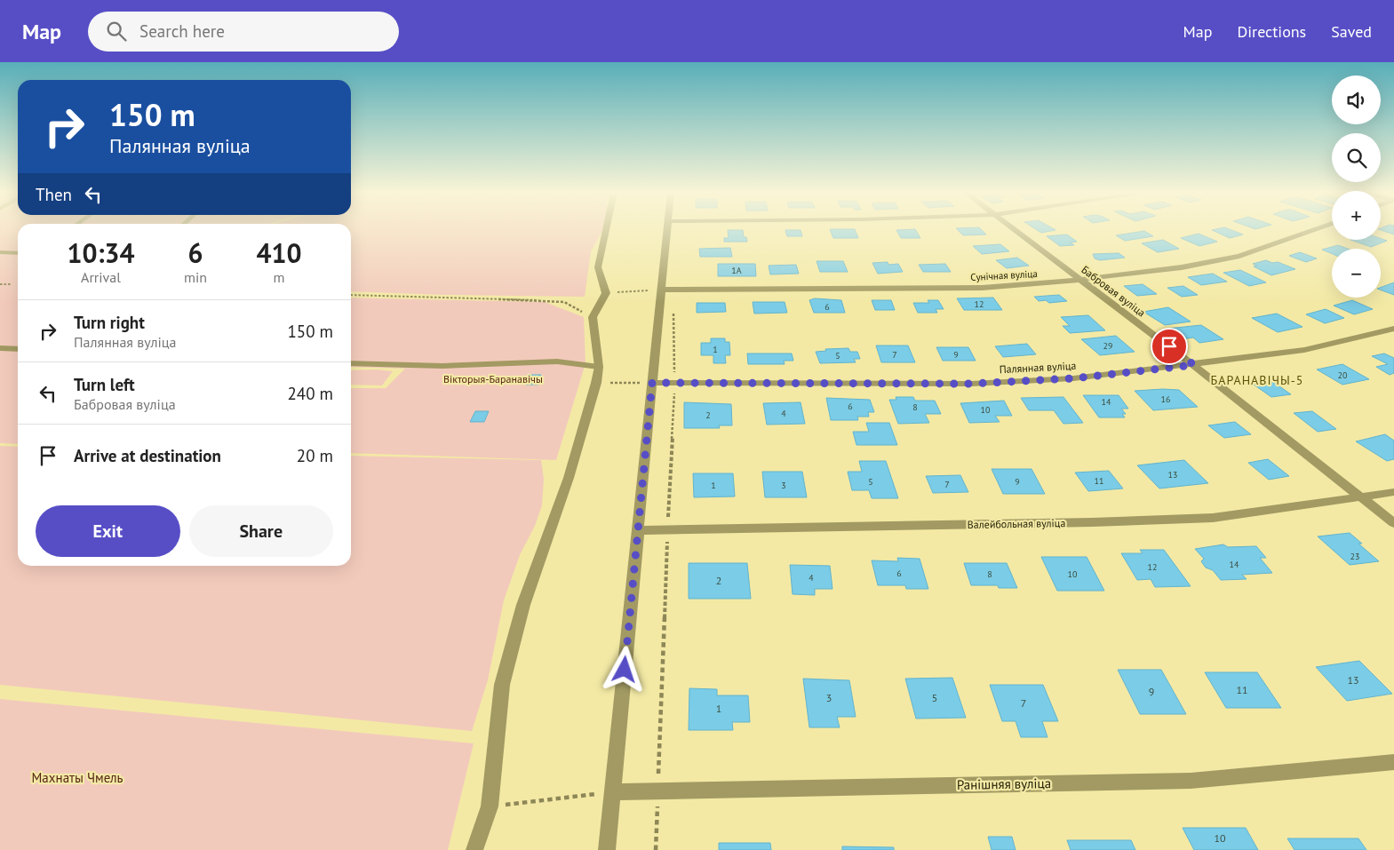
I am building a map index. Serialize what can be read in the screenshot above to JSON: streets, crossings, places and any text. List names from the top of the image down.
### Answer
{
  "streets": {
    "street": [
      "Сунічная вуліца",
      "Бабровая вуліца",
      "Палянная вуліца",
      "Валейбольная вуліца",
      "Ранішняя вуліца"
    ]
  },
  "crossings": [
    ["Сунічная вуліца", "Бабровая вуліца"],
    ["Бабровая вуліца", "Палянная вуліца"],
    ["Бабровая вуліца", "Валейбольная вуліца"]
  ],
  "districts": ["БАРАНАВІЧЫ-5"],
  "parks": ["Вікторыя-Баранавічы", "Махнаты Чмель"],
  "house_numbers": [
    "1А",
    "12",
    "6",
    "29",
    "1",
    "7",
    "9",
    "5",
    "20",
    "16",
    "14",
    "6",
    "8",
    "10",
    "4",
    "2",
    "13",
    "11",
    "5",
    "9",
    "7",
    "1",
    "3",
    "23",
    "14",
    "12",
    "6",
    "8",
    "10",
    "4",
    "2",
    "13",
    "11",
    "9",
    "3",
    "5",
    "7",
    "1",
    "10"
  ],
  "page": {
    "header": "Map",
    "search": "Search here",
    "nav": ["Map", "Directions", "Saved"],
    "map_buttons": ["+", "−"],
    "turn": ["150 m", "Палянная вуліца"],
    "then": "Then",
    "eta": [
      "10:34",
      "Arrival",
      "6",
      "min",
      "410",
      "m"
    ],
    "list": [
      {
        "name": "Turn right",
        "note": "Палянная вуліца",
        "value": "150 m"
      },
      {
        "name": "Turn left",
        "note": "Бабровая вуліца",
        "value": "240 m"
      },
      {
        "name": "Arrive at destination",
        "value": "20 m"
      }
    ],
    "buttons": ["Exit", "Share"]
  }
}
